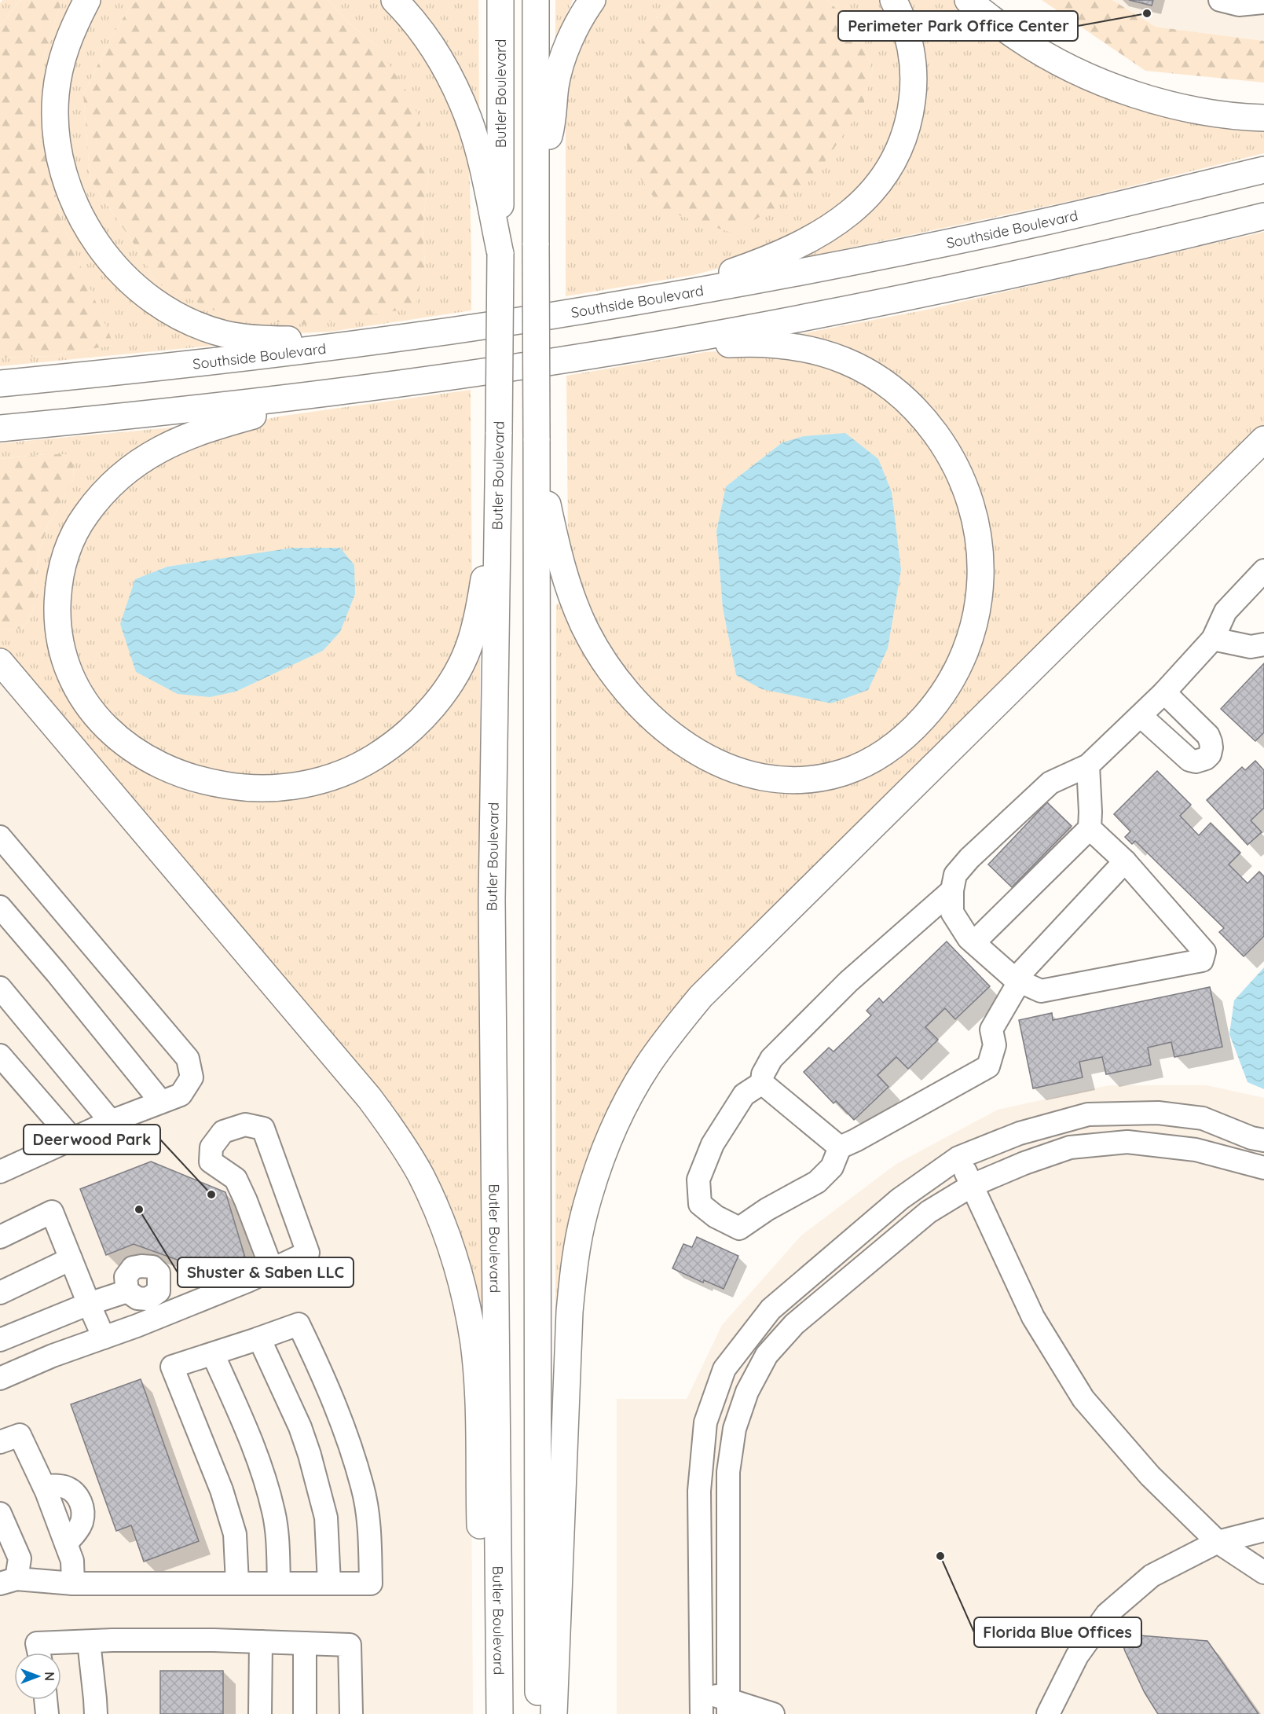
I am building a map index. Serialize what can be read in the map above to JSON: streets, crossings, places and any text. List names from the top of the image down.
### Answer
{
  "streets": {
    "highway": ["Butler Boulevard", "Southside Boulevard"]
  },
  "places": [
    "Perimeter Park Office Center",
    "Deerwood Park",
    "Shuster & Saben LLC",
    "Florida Blue Offices"
  ],
  "north": "right"
}
